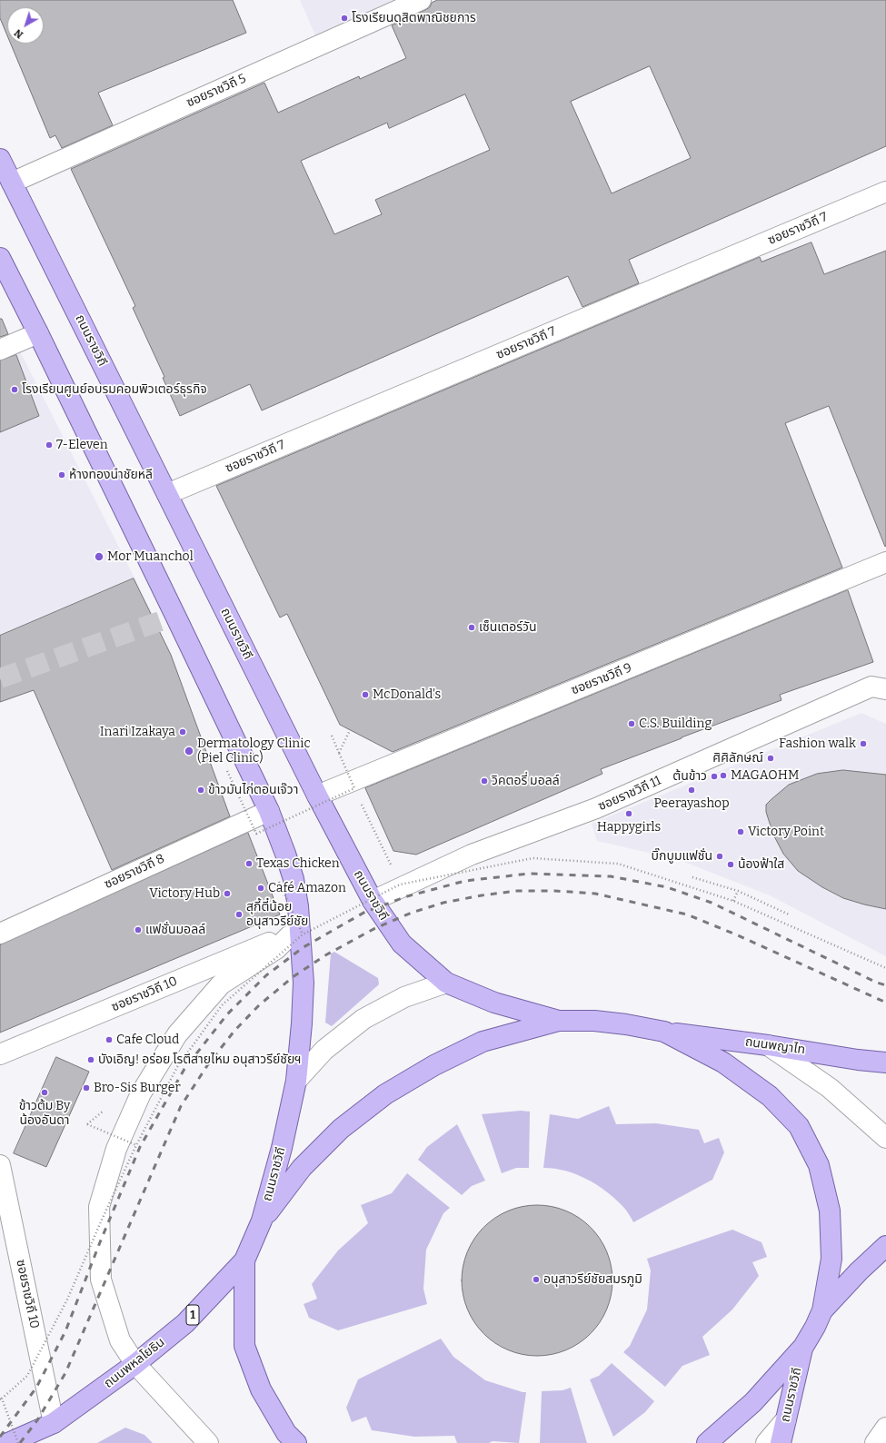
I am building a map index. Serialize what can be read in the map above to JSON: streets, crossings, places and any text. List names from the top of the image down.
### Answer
{
  "streets": {
    "main road": [
      "ถนนราชวิถี",
      "ถนนพญาไท",
      "1",
      "ถนนพหลโยธิน"
    ],
    "street": [
      "ซอยราชวิถี 5",
      "ซอยราชวิถี 7",
      "ซอยราชวิถี 9",
      "ซอยราชวิถี 11",
      "ซอยราชวิถี 8",
      "ซอยราชวิถี 10"
    ]
  },
  "crossings": [
    ["ซอยราชวิถี 5", "ถนนราชวิถี"],
    ["ซอยราชวิถี 7", "ถนนราชวิถี"],
    ["ถนนราชวิถี", "ซอยราชวิถี 9"],
    ["ถนนราชวิถี", "ซอยราชวิถี 11"],
    ["ถนนราชวิถี", "ซอยราชวิถี 8"],
    ["ถนนราชวิถี", "ซอยราชวิถี 10"],
    ["ซอยราชวิถี 10", "ถนนพหลโยธิน"]
  ],
  "places": [
    "โรงเรียนดุสิตพาณิชยการ",
    "โรงเรียนศูนย์อบรมคอมพิวเตอร์ธุรกิจ",
    "7-Eleven",
    "ห้างทองนำชัยหลี",
    "Mor Muanchol",
    "เซ็นเตอร์วัน",
    "McDonald's",
    "C.S. Building",
    "Inari Izakaya",
    "Fashion walk",
    "Dermatology Clinic (Piel Clinic)",
    "ศิศิลักษณ์",
    "MAGAOHM",
    "ต้นข้าว",
    "วิคตอรี่ มอลล์",
    "ข้าวมันไก่ตอนเจ๊วา",
    "Peerayashop",
    "Happygirls",
    "Victory Point",
    "บิ๊กบูมแฟชั่น",
    "Texas Chicken",
    "น้องฟ้าใส",
    "Café Amazon",
    "Victory Hub",
    "สุกี้ตี๋น้อย อนุสาวรีย์ชัย",
    "แฟชั่นมอลล์",
    "Cafe Cloud",
    "บังเอิญ! อร่อย โรตีสายไหม อนุสาวรีย์ชัยฯ",
    "Bro-Sis Burger",
    "ข้าวต้ม By น้องอันดา",
    "อนุสาวรีย์ชัยสมรภูมิ"
  ],
  "north": "bottom left"
}
